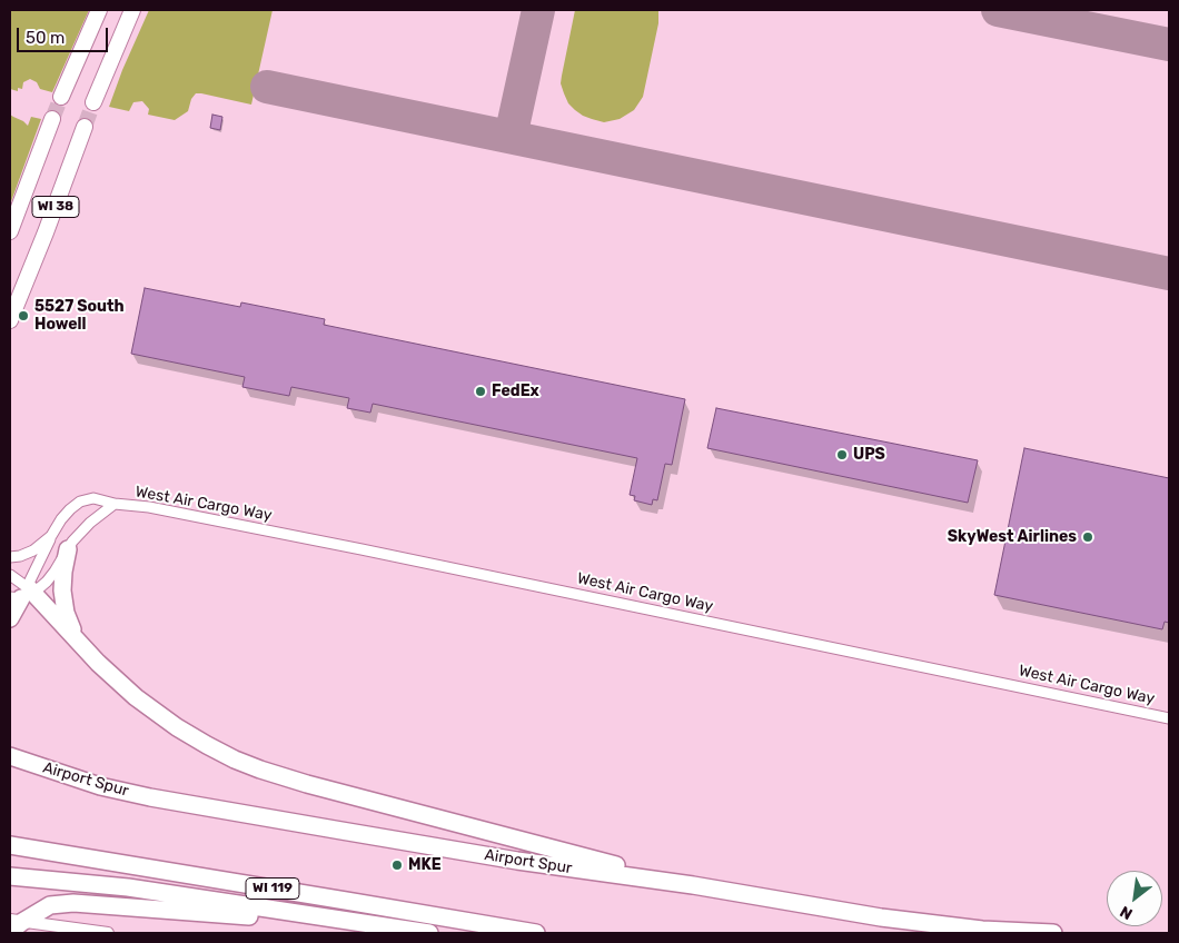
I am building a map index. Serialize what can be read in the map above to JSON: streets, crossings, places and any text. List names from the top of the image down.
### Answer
{
  "streets": {
    "highway": ["Airport Spur", "WI 119"],
    "main road": ["WI 38"],
    "street": ["West Air Cargo Way"]
  },
  "places": [
    "5527 South Howell",
    "FedEx",
    "UPS",
    "SkyWest Airlines",
    "MKE"
  ],
  "scale_bar": "50 m",
  "north": "bottom left"
}
